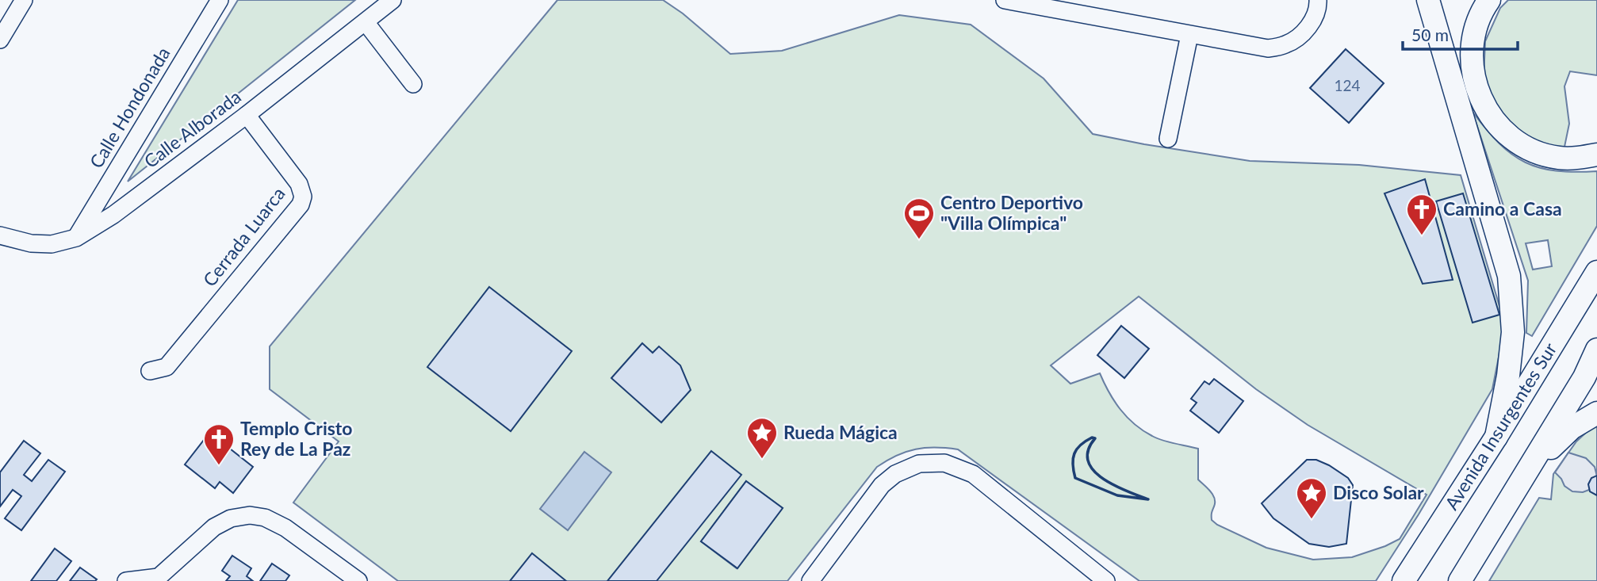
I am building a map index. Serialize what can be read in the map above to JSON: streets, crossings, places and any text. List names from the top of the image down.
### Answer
{
  "streets": {
    "main road": ["Avenida Insurgentes Sur"],
    "street": ["Calle Hondonada", "Calle Alborada", "Cerrada Luarca"]
  },
  "crossings": [
    ["Calle Hondonada", "Calle Alborada"],
    ["Calle Alborada", "Cerrada Luarca"]
  ],
  "places": {
    "church": ["Camino a Casa", "Templo Cristo Rey de La Paz"],
    "sports": ["Centro Deportivo \"Villa Olímpica\""],
    "place": ["Rueda Mágica", "Disco Solar"]
  },
  "house_numbers": ["124"],
  "scale_bar": "50 m"
}
